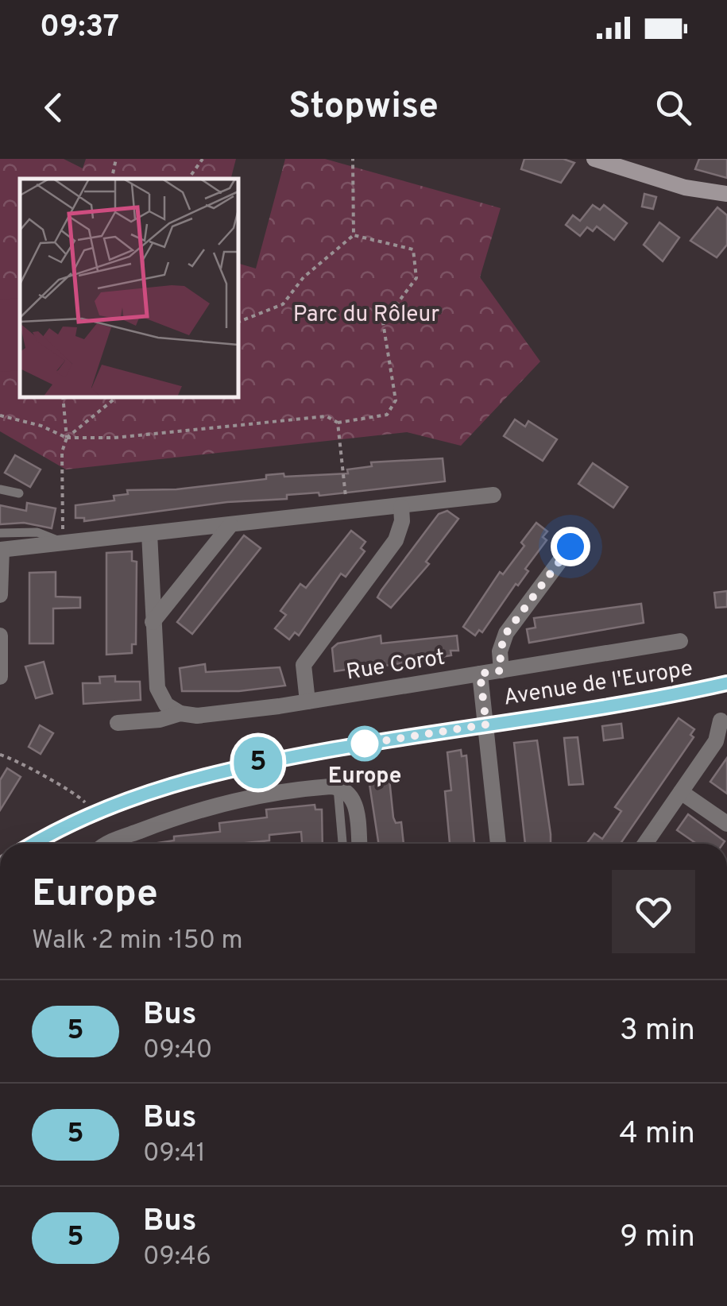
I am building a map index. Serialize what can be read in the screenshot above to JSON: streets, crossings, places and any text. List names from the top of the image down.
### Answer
{
  "streets": {
    "street": ["Rue Corot", "Avenue de l'Europe"]
  },
  "parks": ["Parc du Rôleur"],
  "places": ["Europe"],
  "lines": ["bus line 5"],
  "page": {
    "status": "09:37",
    "header": "Stopwise",
    "on_map": "5",
    "heading": ["Europe", "Walk · 2 min · 150 m"],
    "list": [
      {
        "mark": "5",
        "name": "Bus",
        "note": "09:40",
        "value": "3 min"
      },
      {
        "mark": "5",
        "name": "Bus",
        "note": "09:41",
        "value": "4 min"
      },
      {
        "mark": "5",
        "name": "Bus",
        "note": "09:46",
        "value": "9 min"
      }
    ]
  }
}
